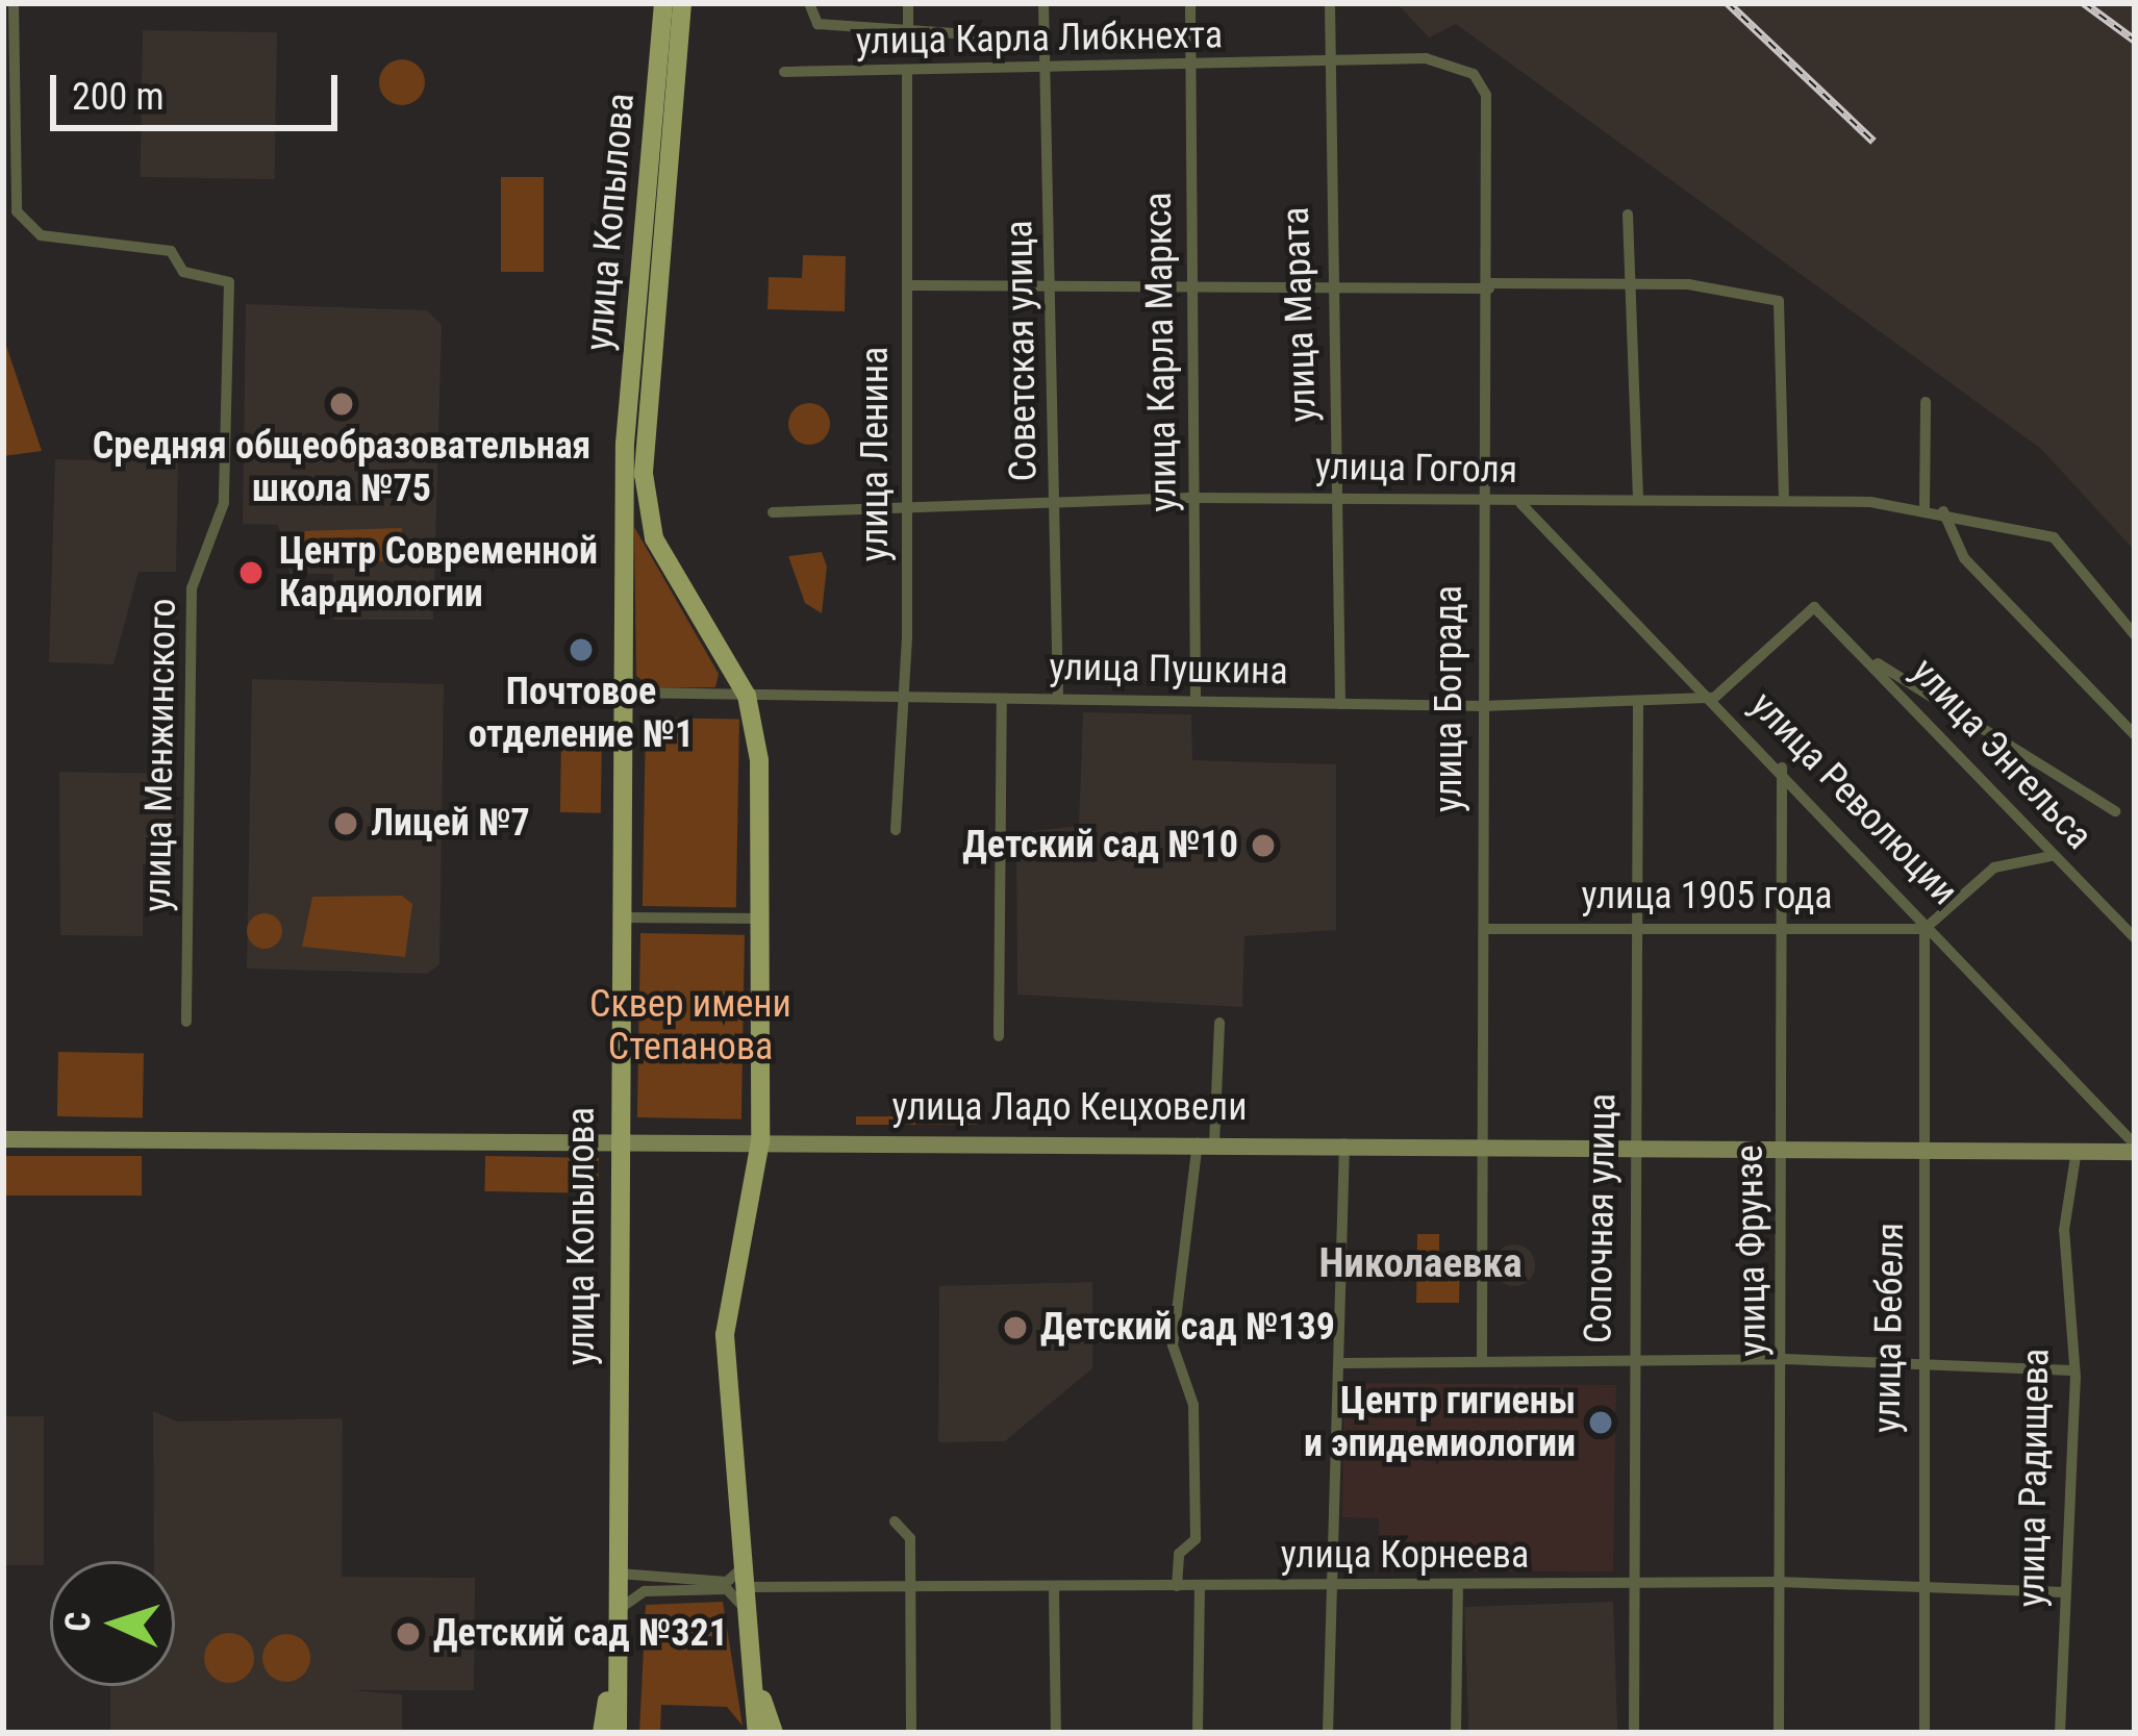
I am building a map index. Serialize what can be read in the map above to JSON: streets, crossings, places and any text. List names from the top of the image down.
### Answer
{
  "streets": {
    "main road": ["улица Копылова", "улица Ладо Кецховели"],
    "street": [
      "улица Карла Либкнехта",
      "улица Марата",
      "Советская улица",
      "улица Карла Маркса",
      "улица Ленина",
      "улица Гоголя",
      "улица Пушкина",
      "улица Бограда",
      "улица Энгельса",
      "улица Менжинского",
      "улица Революции",
      "улица 1905 года",
      "Сопочная улица",
      "улица Фрунзе",
      "улица Бебеля",
      "улица Радищева",
      "улица Корнеева"
    ]
  },
  "crossings": [
    ["улица Карла Либкнехта", "улица Марата"],
    ["улица Карла Либкнехта", "Советская улица"],
    ["улица Карла Либкнехта", "улица Карла Маркса"],
    ["улица Карла Либкнехта", "улица Ленина"],
    ["улица Карла Либкнехта", "улица Бограда"],
    ["улица Копылова", "улица Пушкина"],
    ["улица Копылова", "улица Ладо Кецховели"],
    ["улица Копылова", "улица Корнеева"],
    ["улица Марата", "улица Гоголя"],
    ["улица Марата", "улица Пушкина"],
    ["Советская улица", "улица Гоголя"],
    ["Советская улица", "улица Пушкина"],
    ["улица Карла Маркса", "улица Гоголя"],
    ["улица Карла Маркса", "улица Пушкина"],
    ["улица Ленина", "улица Гоголя"],
    ["улица Ленина", "улица Пушкина"],
    ["улица Гоголя", "улица Бограда"],
    ["улица Гоголя", "улица Революции"],
    ["улица Пушкина", "улица Бограда"],
    ["улица Пушкина", "улица Энгельса"],
    ["улица Пушкина", "улица Революции"],
    ["улица Пушкина", "Сопочная улица"],
    ["улица Бограда", "улица 1905 года"],
    ["улица Бограда", "улица Ладо Кецховели"],
    ["улица Энгельса", "улица Революции"],
    ["улица Революции", "улица 1905 года"],
    ["улица Революции", "улица Ладо Кецховели"],
    ["улица Революции", "улица Фрунзе"],
    ["улица Революции", "улица Бебеля"],
    ["улица 1905 года", "Сопочная улица"],
    ["улица 1905 года", "улица Фрунзе"],
    ["улица 1905 года", "улица Бебеля"],
    ["улица Ладо Кецховели", "Сопочная улица"],
    ["улица Ладо Кецховели", "улица Фрунзе"],
    ["улица Ладо Кецховели", "улица Бебеля"],
    ["улица Ладо Кецховели", "улица Радищева"],
    ["Сопочная улица", "улица Корнеева"],
    ["улица Фрунзе", "улица Корнеева"],
    ["улица Бебеля", "улица Корнеева"],
    ["улица Радищева", "улица Корнеева"]
  ],
  "districts": ["Николаевка"],
  "parks": ["Сквер имени Степанова"],
  "places": [
    "Средняя общеобразовательная школа №75",
    "Центр Современной Кардиологии",
    "Почтовое отделение №1",
    "Лицей №7",
    "Детский сад №10",
    "Детский сад №139",
    "Центр гигиены и эпидемиологии",
    "Детский сад №321"
  ],
  "scale_bar": "200 m",
  "north": "left"
}
